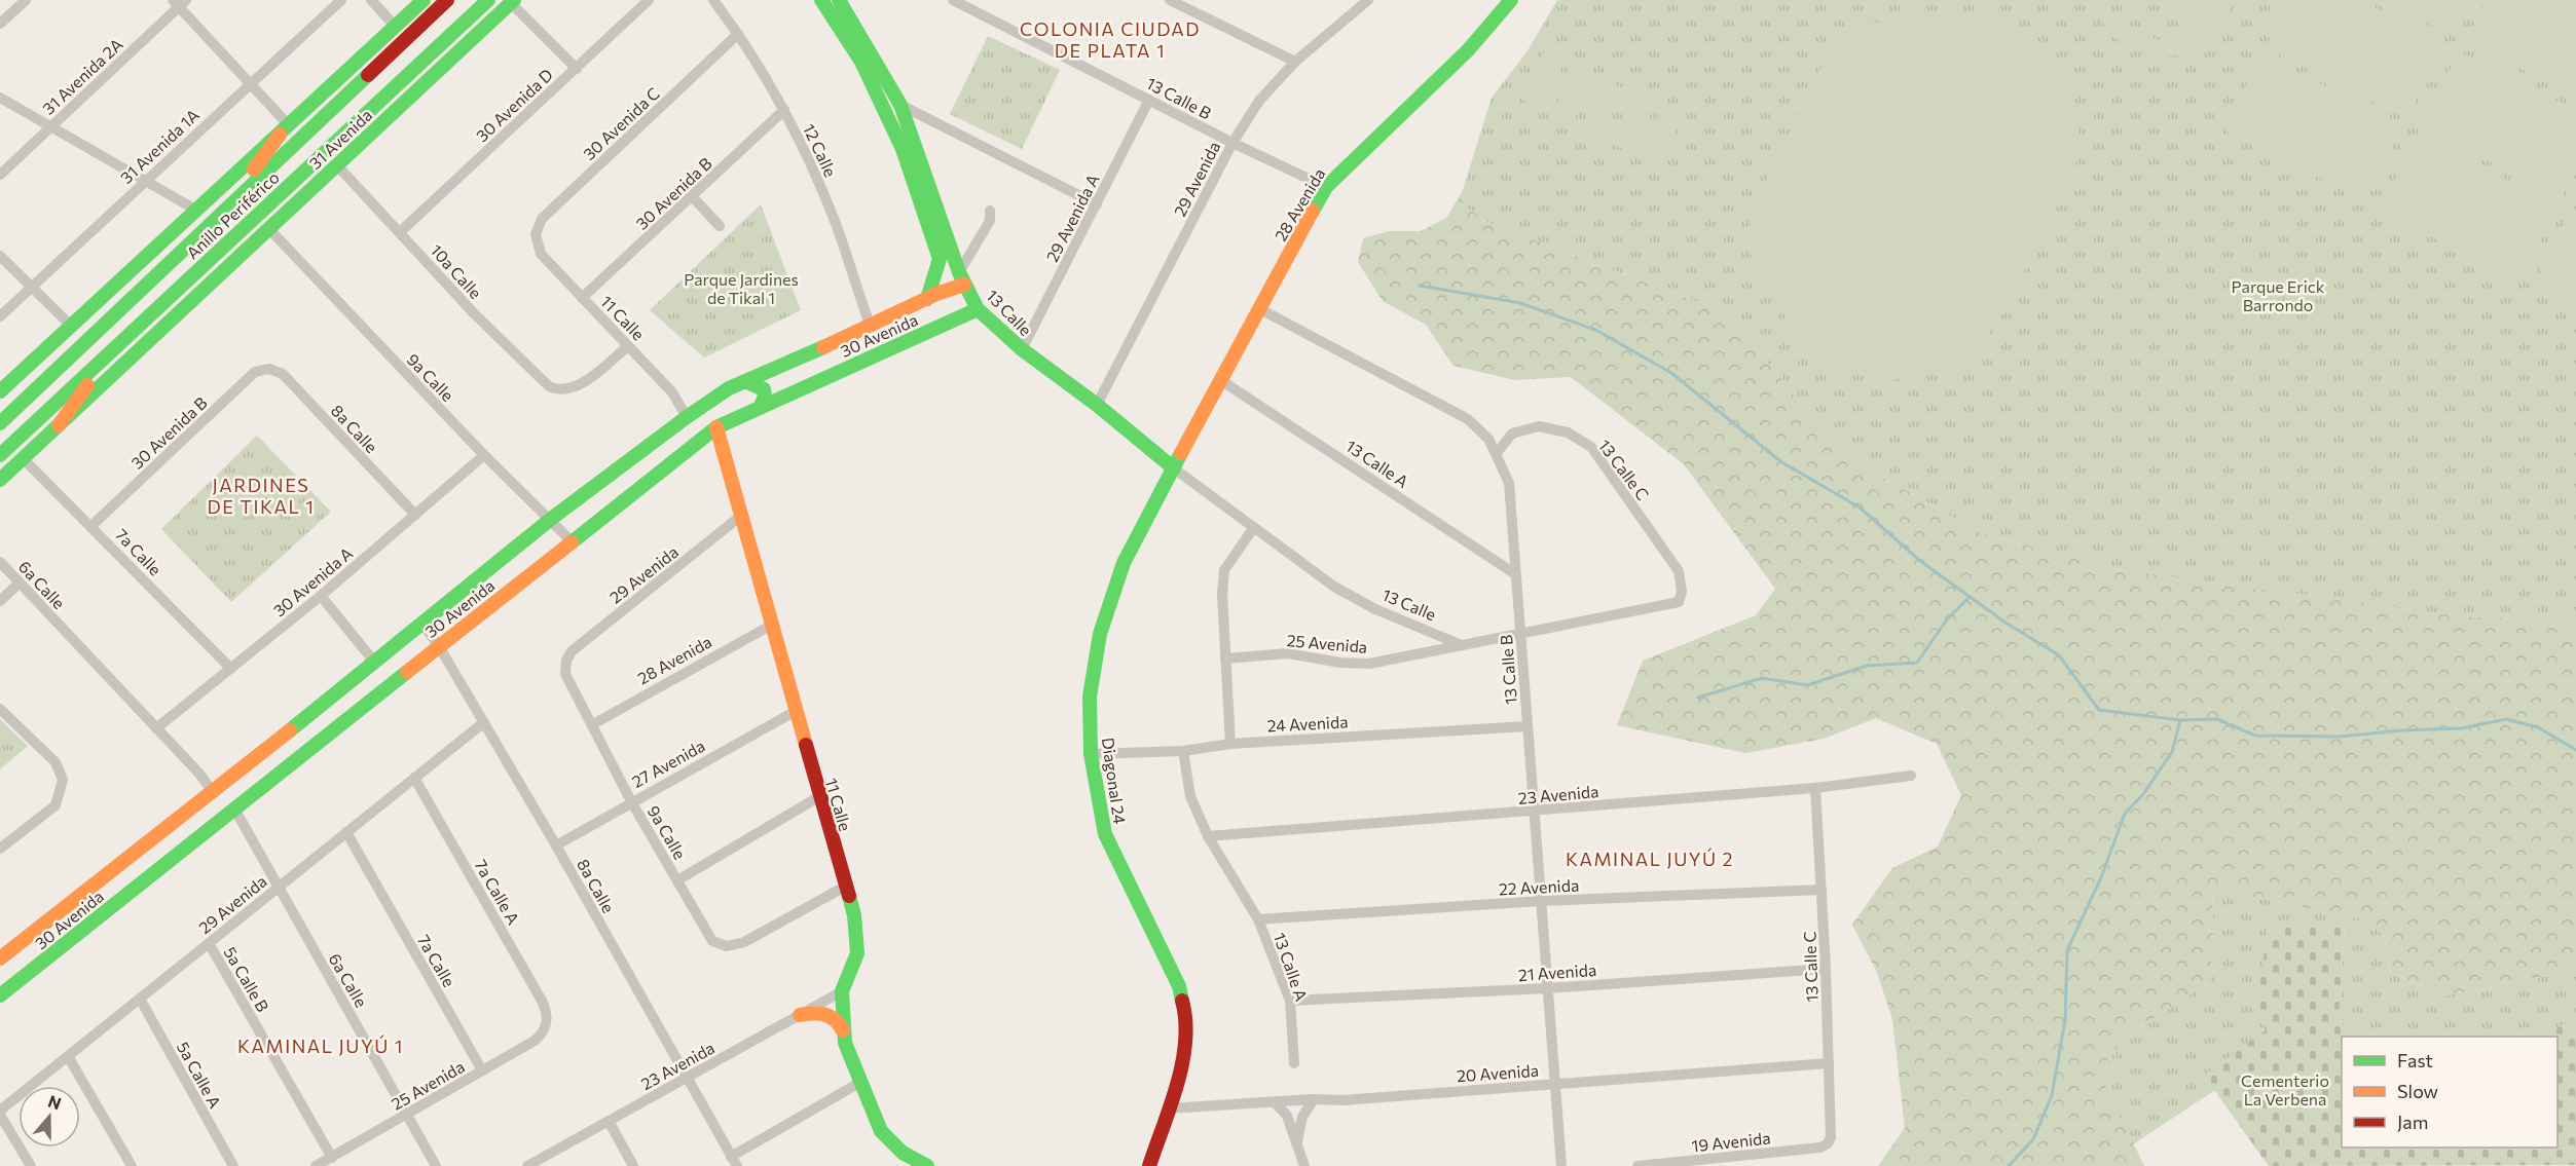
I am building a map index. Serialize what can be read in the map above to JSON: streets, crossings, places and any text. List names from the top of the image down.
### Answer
{
  "streets": {
    "main road": [
      "31 Avenida",
      "28 Avenida",
      "Anillo Periférico",
      "13 Calle",
      "11 Calle",
      "30 Avenida",
      "Diagonal 24"
    ],
    "street": [
      "31 Avenida 2A",
      "13 Calle B",
      "30 Avenida D",
      "30 Avenida C",
      "31 Avenida 1A",
      "12 Calle",
      "29 Avenida",
      "30 Avenida B",
      "29 Avenida A",
      "10a Calle",
      "9a Calle",
      "8a Calle",
      "13 Calle A",
      "13 Calle C",
      "7a Calle",
      "30 Avenida A",
      "6a Calle",
      "25 Avenida",
      "24 Avenida",
      "27 Avenida",
      "23 Avenida",
      "22 Avenida",
      "7a Calle A",
      "21 Avenida",
      "5a Calle B",
      "20 Avenida",
      "5a Calle A",
      "19 Avenida"
    ]
  },
  "crossings": [
    ["13 Calle B", "29 Avenida"],
    ["13 Calle B", "28 Avenida"],
    ["13 Calle B", "29 Avenida A"],
    ["13 Calle B", "13 Calle A"],
    ["13 Calle B", "13 Calle C"],
    ["13 Calle B", "25 Avenida"],
    ["13 Calle B", "24 Avenida"],
    ["13 Calle B", "23 Avenida"],
    ["13 Calle B", "22 Avenida"],
    ["13 Calle B", "21 Avenida"],
    ["13 Calle B", "20 Avenida"],
    ["30 Avenida D", "10a Calle"],
    ["30 Avenida C", "12 Calle"],
    ["30 Avenida C", "11 Calle"],
    ["31 Avenida", "10a Calle"],
    ["31 Avenida", "9a Calle"],
    ["31 Avenida", "7a Calle"],
    ["12 Calle", "30 Avenida B"],
    ["12 Calle", "30 Avenida"],
    ["29 Avenida", "13 Calle"],
    ["29 Avenida", "11 Calle"],
    ["29 Avenida", "9a Calle"],
    ["29 Avenida", "8a Calle"],
    ["29 Avenida", "7a Calle"],
    ["29 Avenida", "6a Calle"],
    ["29 Avenida", "7a Calle A"],
    ["29 Avenida", "5a Calle B"],
    ["29 Avenida", "5a Calle A"],
    ["30 Avenida B", "11 Calle"],
    ["30 Avenida B", "8a Calle"],
    ["30 Avenida B", "7a Calle"],
    ["28 Avenida", "13 Calle"],
    ["28 Avenida", "11 Calle"],
    ["28 Avenida", "9a Calle"],
    ["28 Avenida", "13 Calle A"],
    ["28 Avenida", "Diagonal 24"],
    ["29 Avenida A", "13 Calle"],
    ["10a Calle", "11 Calle"],
    ["13 Calle", "30 Avenida"],
    ["13 Calle", "25 Avenida"],
    ["13 Calle", "Diagonal 24"],
    ["11 Calle", "30 Avenida"],
    ["11 Calle", "9a Calle"],
    ["11 Calle", "27 Avenida"],
    ["11 Calle", "23 Avenida"],
    ["30 Avenida", "9a Calle"],
    ["30 Avenida", "8a Calle"],
    ["30 Avenida", "6a Calle"],
    ["9a Calle", "30 Avenida A"],
    ["9a Calle", "27 Avenida"],
    ["8a Calle", "30 Avenida A"],
    ["8a Calle", "27 Avenida"],
    ["8a Calle", "23 Avenida"],
    ["13 Calle A", "24 Avenida"],
    ["13 Calle A", "23 Avenida"],
    ["13 Calle A", "22 Avenida"],
    ["13 Calle A", "21 Avenida"],
    ["13 Calle C", "25 Avenida"],
    ["13 Calle C", "23 Avenida"],
    ["13 Calle C", "22 Avenida"],
    ["13 Calle C", "21 Avenida"],
    ["13 Calle C", "20 Avenida"],
    ["13 Calle C", "19 Avenida"],
    ["7a Calle", "30 Avenida A"],
    ["7a Calle", "25 Avenida"],
    ["30 Avenida A", "6a Calle"],
    ["6a Calle", "25 Avenida"],
    ["25 Avenida", "7a Calle A"],
    ["25 Avenida", "5a Calle B"],
    ["24 Avenida", "Diagonal 24"],
    ["Diagonal 24", "20 Avenida"]
  ],
  "districts": [
    "COLONIA CIUDAD DE PLATA 1",
    "JARDINES DE TIKAL 1",
    "KAMINAL JUYÚ 2",
    "KAMINAL JUYÚ 1"
  ],
  "parks": ["Parque Jardines de Tikal 1", "Parque Erick Barrondo", "Cementerio La Verbena"],
  "legend": ["Fast", "Slow", "Jam"],
  "north": "top"
}
